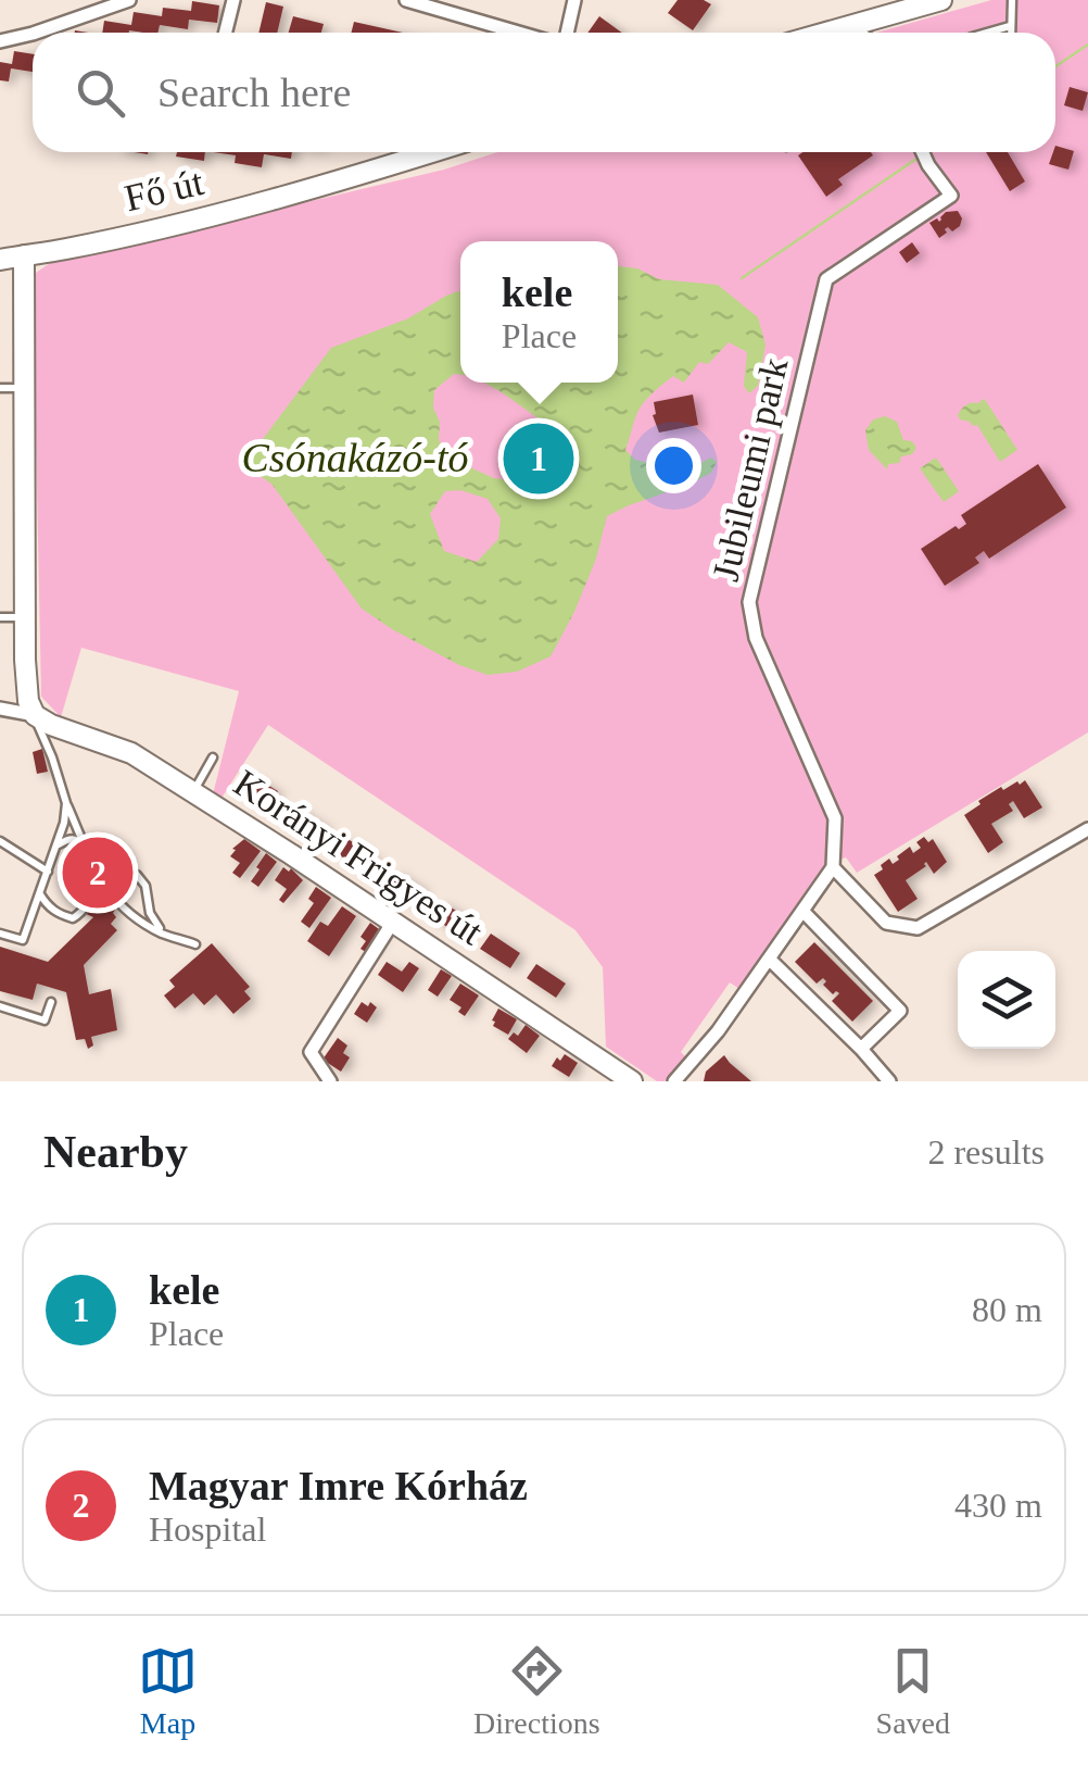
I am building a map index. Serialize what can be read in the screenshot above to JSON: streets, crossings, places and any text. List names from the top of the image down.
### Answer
{
  "streets": {
    "main road": ["Fő út", "Korányi Frigyes út"],
    "street": ["Jubileumi park"]
  },
  "water": ["Csónakázó-tó"],
  "page": {
    "search": "Search here",
    "popup": ["kele", "Place"],
    "pins": ["1", "2"],
    "heading": ["Nearby", "2 results"],
    "list": [
      {
        "mark": "1",
        "name": "kele",
        "note": "Place",
        "value": "80 m"
      },
      {
        "mark": "2",
        "name": "Magyar Imre Kórház",
        "note": "Hospital",
        "value": "430 m"
      }
    ],
    "nav": ["Map", "Directions", "Saved"]
  }
}
